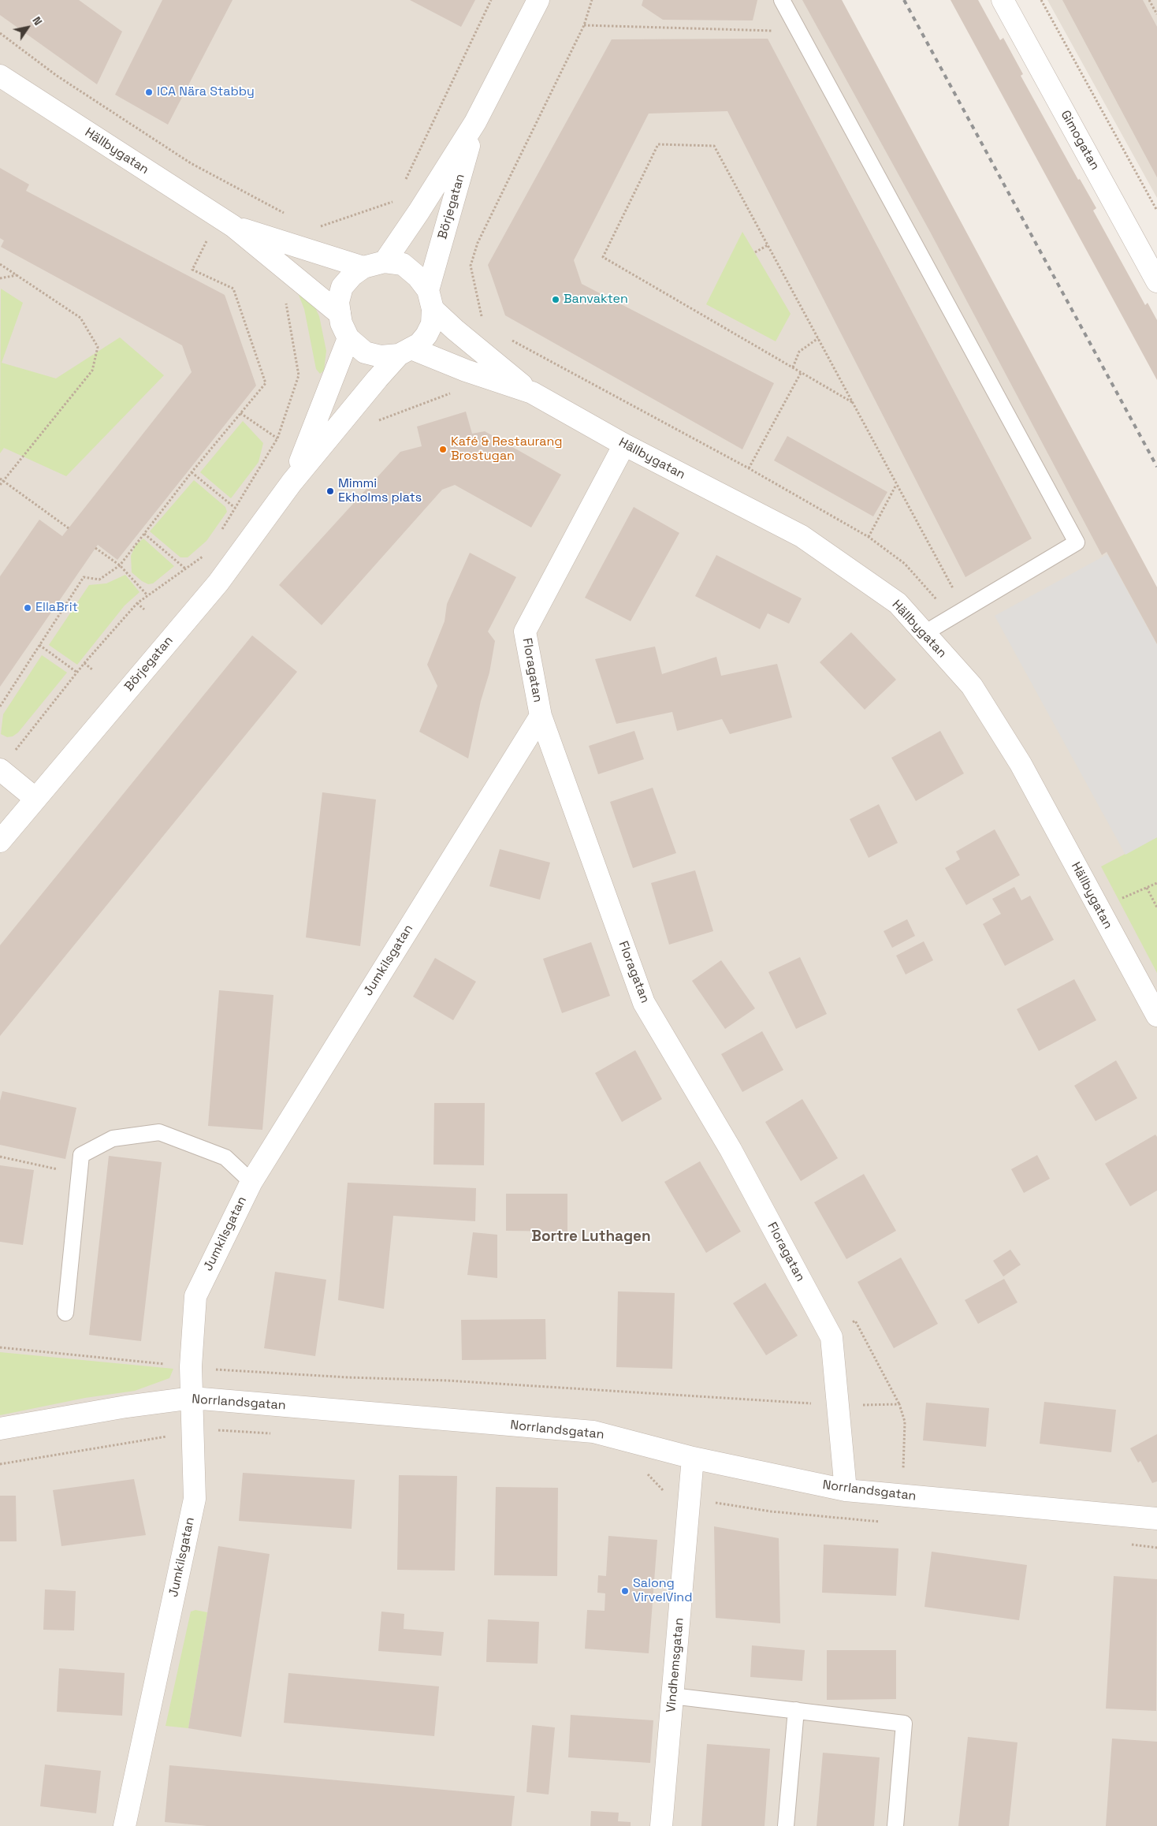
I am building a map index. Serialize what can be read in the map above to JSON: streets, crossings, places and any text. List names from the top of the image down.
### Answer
{
  "streets": {
    "street": [
      "Gimogatan",
      "Hällbygatan",
      "Börjegatan",
      "Floragatan",
      "Jumkilsgatan",
      "Norrlandsgatan",
      "Vindhemsgatan"
    ]
  },
  "crossings": [
    ["Hällbygatan", "Börjegatan"],
    ["Hällbygatan", "Floragatan"],
    ["Floragatan", "Jumkilsgatan"],
    ["Floragatan", "Norrlandsgatan"],
    ["Jumkilsgatan", "Norrlandsgatan"],
    ["Norrlandsgatan", "Vindhemsgatan"]
  ],
  "districts": ["Bortre Luthagen"],
  "places": [
    "ICA Nära Stabby",
    "Banvakten",
    "Kafé & Restaurang Brostugan",
    "Mimmi Ekholms plats",
    "EllaBrit",
    "Salong VirvelVind"
  ],
  "north": "top right"
}
